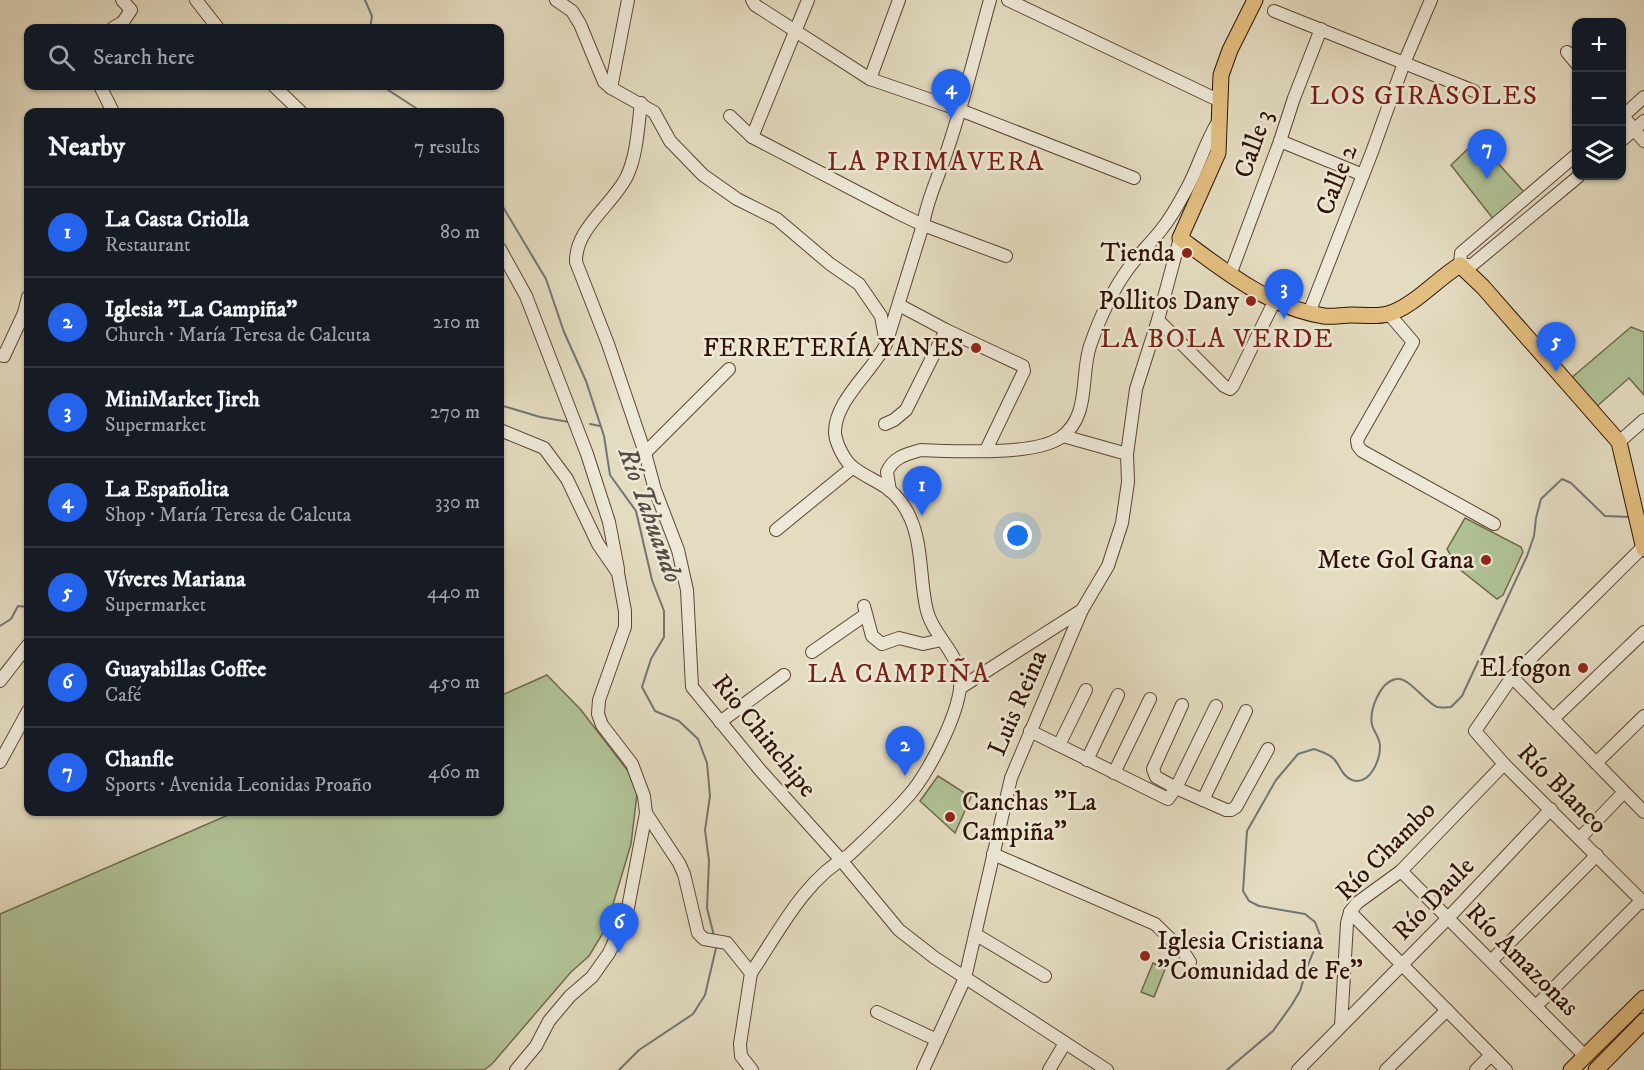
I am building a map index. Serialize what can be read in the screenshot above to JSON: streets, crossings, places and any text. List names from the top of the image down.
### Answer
{
  "streets": {
    "street": [
      "Calle 3",
      "Calle 2",
      "Luis Reina",
      "Rio Chinchipe",
      "Río Blanco",
      "Río Chambo",
      "Río Daule",
      "Río Amazonas"
    ]
  },
  "crossings": [
    ["Luis Reina", "Rio Chinchipe"],
    ["Río Blanco", "Río Chambo"],
    ["Río Blanco", "Río Daule"],
    ["Río Chambo", "Río Daule"],
    ["Río Chambo", "Río Amazonas"],
    ["Río Daule", "Río Amazonas"]
  ],
  "districts": [
    "LOS GIRASOLES",
    "LA PRIMAVERA",
    "LA BOLA VERDE",
    "LA CAMPIÑA"
  ],
  "water": ["Río Tahuando"],
  "places": [
    "Tienda",
    "Pollitos Dany",
    "FERRETERÍA YANES",
    "Mete Gol Gana",
    "El fogon",
    "Canchas \"La Campiña\"",
    "Iglesia Cristiana \"Comunidad de Fe\""
  ],
  "page": {
    "map_buttons": ["+", "−"],
    "search": "Search here",
    "pins": [
      "4",
      "7",
      "3",
      "5",
      "1",
      "2",
      "6"
    ],
    "heading": ["Nearby", "7 results"],
    "list": [
      {
        "mark": "1",
        "name": "La Casta Criolla",
        "note": "Restaurant",
        "value": "80 m"
      },
      {
        "mark": "2",
        "name": "Iglesia \"La Campiña\"",
        "note": "Church · María Teresa de Calcuta",
        "value": "210 m"
      },
      {
        "mark": "3",
        "name": "MiniMarket Jireh",
        "note": "Supermarket",
        "value": "270 m"
      },
      {
        "mark": "4",
        "name": "La Españolita",
        "note": "Shop · María Teresa de Calcuta",
        "value": "330 m"
      },
      {
        "mark": "5",
        "name": "Víveres Mariana",
        "note": "Supermarket",
        "value": "440 m"
      },
      {
        "mark": "6",
        "name": "Guayabillas Coffee",
        "note": "Café",
        "value": "450 m"
      },
      {
        "mark": "7",
        "name": "Chanfle",
        "note": "Sports · Avenida Leonidas Proaño",
        "value": "460 m"
      }
    ]
  }
}
